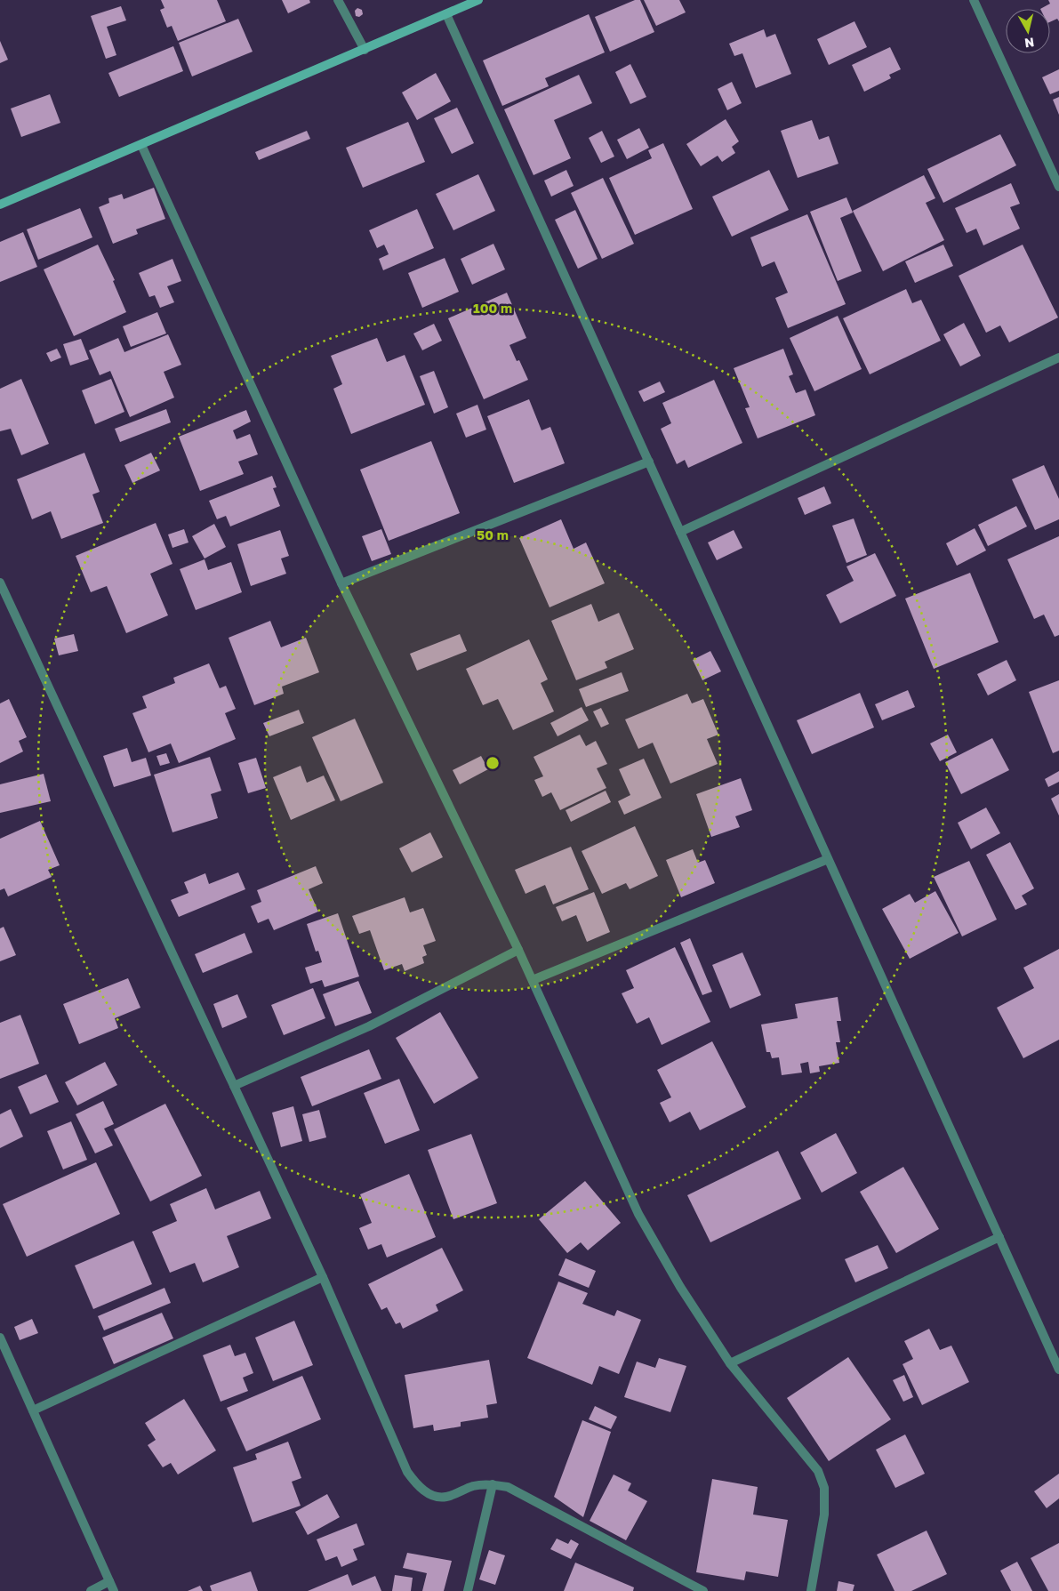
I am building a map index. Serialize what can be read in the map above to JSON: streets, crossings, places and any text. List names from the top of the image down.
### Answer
{
  "north": "bottom",
  "rings": ["100 m", "50 m"]
}
